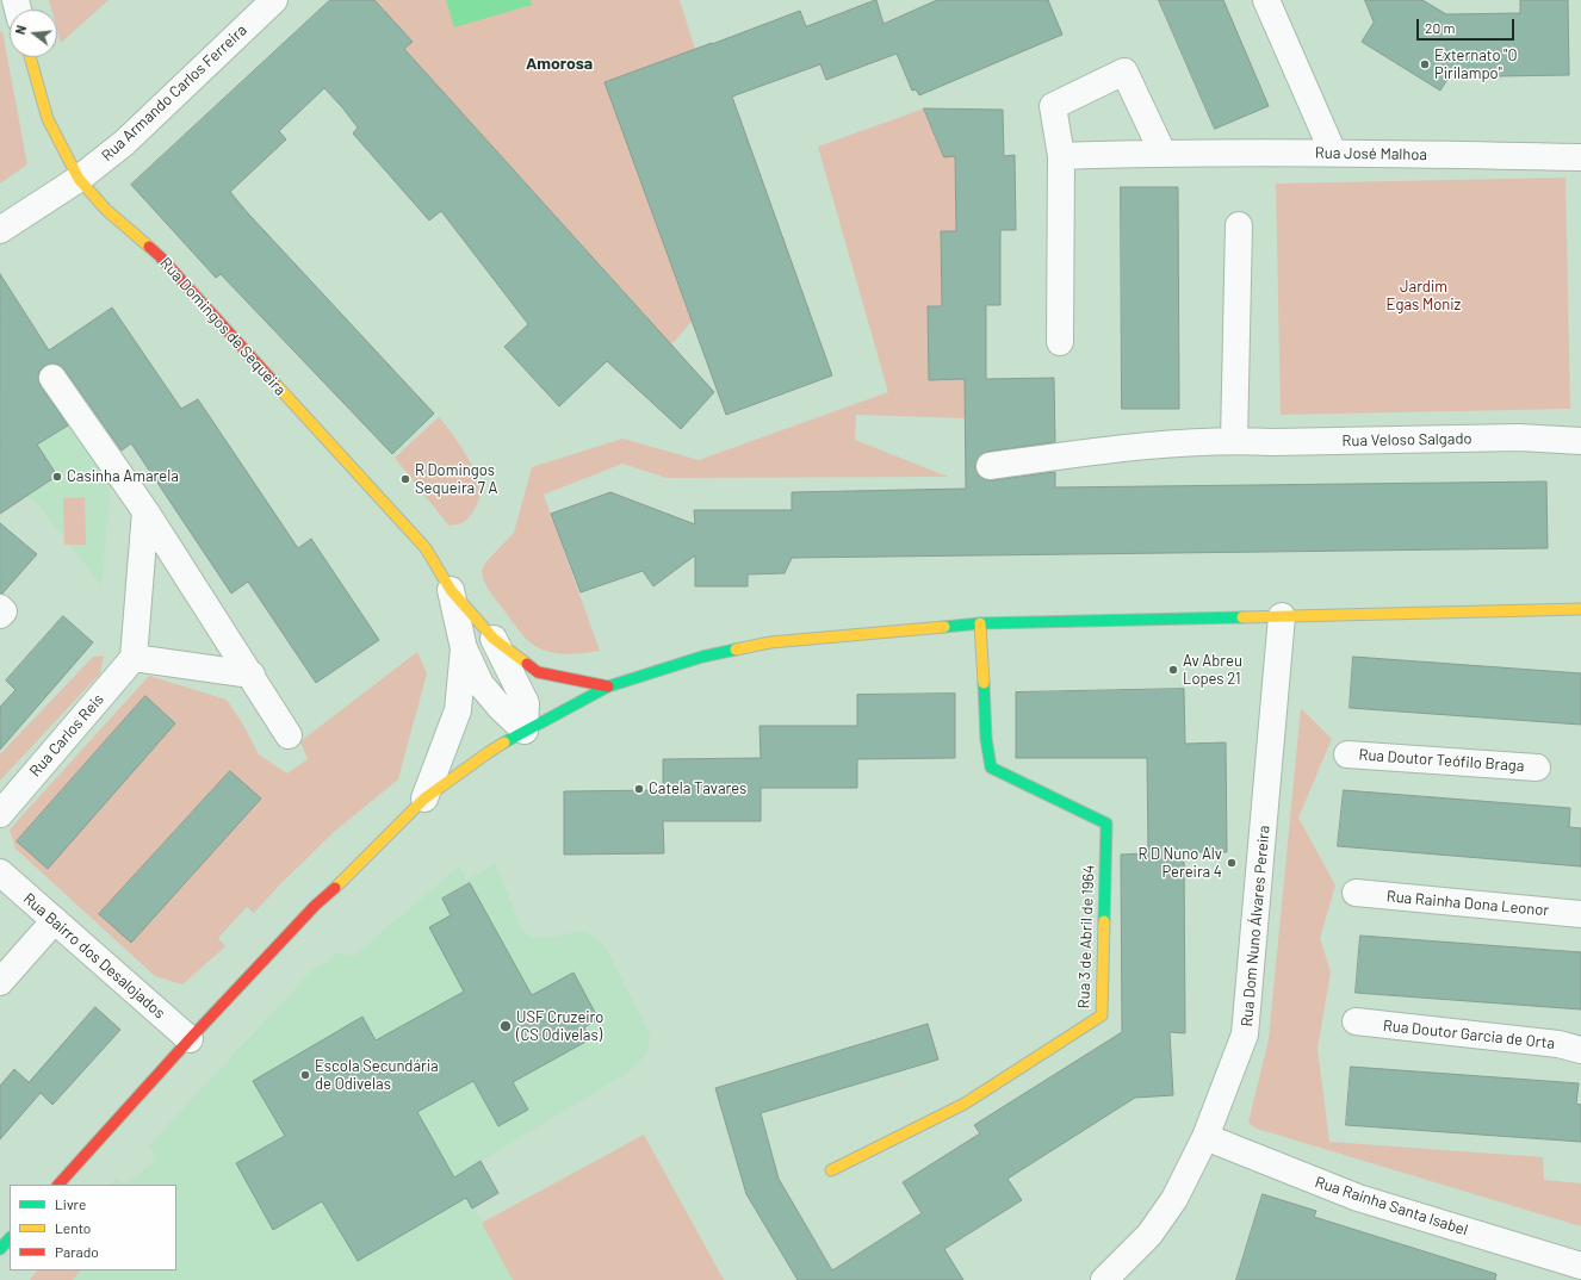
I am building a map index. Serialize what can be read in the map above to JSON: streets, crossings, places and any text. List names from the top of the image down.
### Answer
{
  "streets": {
    "main road": ["Rua Domingos de Sequeira", "Rua 3 de Abril de 1964"],
    "street": [
      "Rua Armando Carlos Ferreira",
      "Rua José Malhoa",
      "Rua Veloso Salgado",
      "Rua Carlos Reis",
      "Rua Doutor Teófilo Braga",
      "Rua Rainha Dona Leonor",
      "Rua Dom Nuno Álvares Pereira",
      "Rua Bairro dos Desalojados",
      "Rua Doutor Garcia de Orta",
      "Rua Rainha Santa Isabel"
    ]
  },
  "crossings": [
    ["Rua Armando Carlos Ferreira", "Rua Domingos de Sequeira"],
    ["Rua Dom Nuno Álvares Pereira", "Rua Rainha Santa Isabel"]
  ],
  "districts": ["Amorosa"],
  "parks": ["Jardim Egas Moniz"],
  "places": [
    "Externato \"O Pirilampo\"",
    "Casinha Amarela",
    "R Domingos Sequeira 7 A",
    "Av Abreu Lopes 21",
    "Catela Tavares",
    "R D Nuno Alv Pereira 4",
    "USF Cruzeiro (CS Odivelas)",
    "Escola Secundária de Odivelas"
  ],
  "legend": ["Livre", "Lento", "Parado"],
  "scale_bar": "20 m",
  "north": "left"
}
